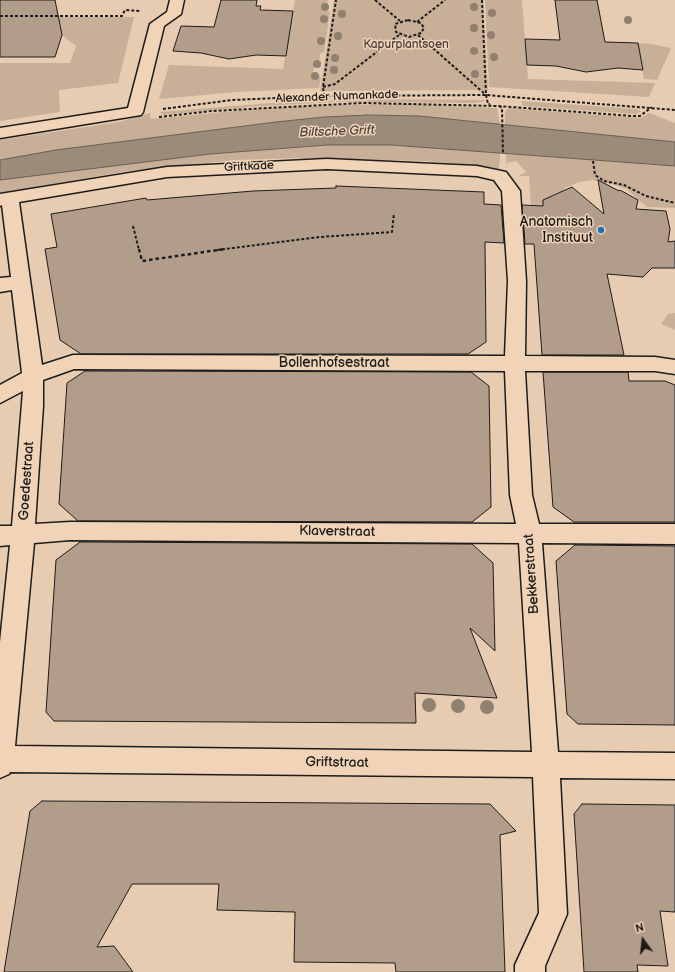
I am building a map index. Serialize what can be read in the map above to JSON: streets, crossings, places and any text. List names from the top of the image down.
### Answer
{
  "streets": {
    "street": [
      "Griftkade",
      "Bollenhofsestraat",
      "Goedestraat",
      "Klaverstraat",
      "Bekkerstraat",
      "Griftstraat"
    ],
    "path": ["Alexander Numankade"]
  },
  "crossings": [
    ["Griftkade", "Goedestraat"],
    ["Griftkade", "Bekkerstraat"],
    ["Bollenhofsestraat", "Goedestraat"],
    ["Bollenhofsestraat", "Bekkerstraat"],
    ["Goedestraat", "Klaverstraat"],
    ["Goedestraat", "Griftstraat"],
    ["Klaverstraat", "Bekkerstraat"],
    ["Bekkerstraat", "Griftstraat"]
  ],
  "water": ["Biltsche Grift"],
  "parks": ["Kapurplantsoen"],
  "places": ["Anatomisch Instituut"],
  "north": "top"
}
